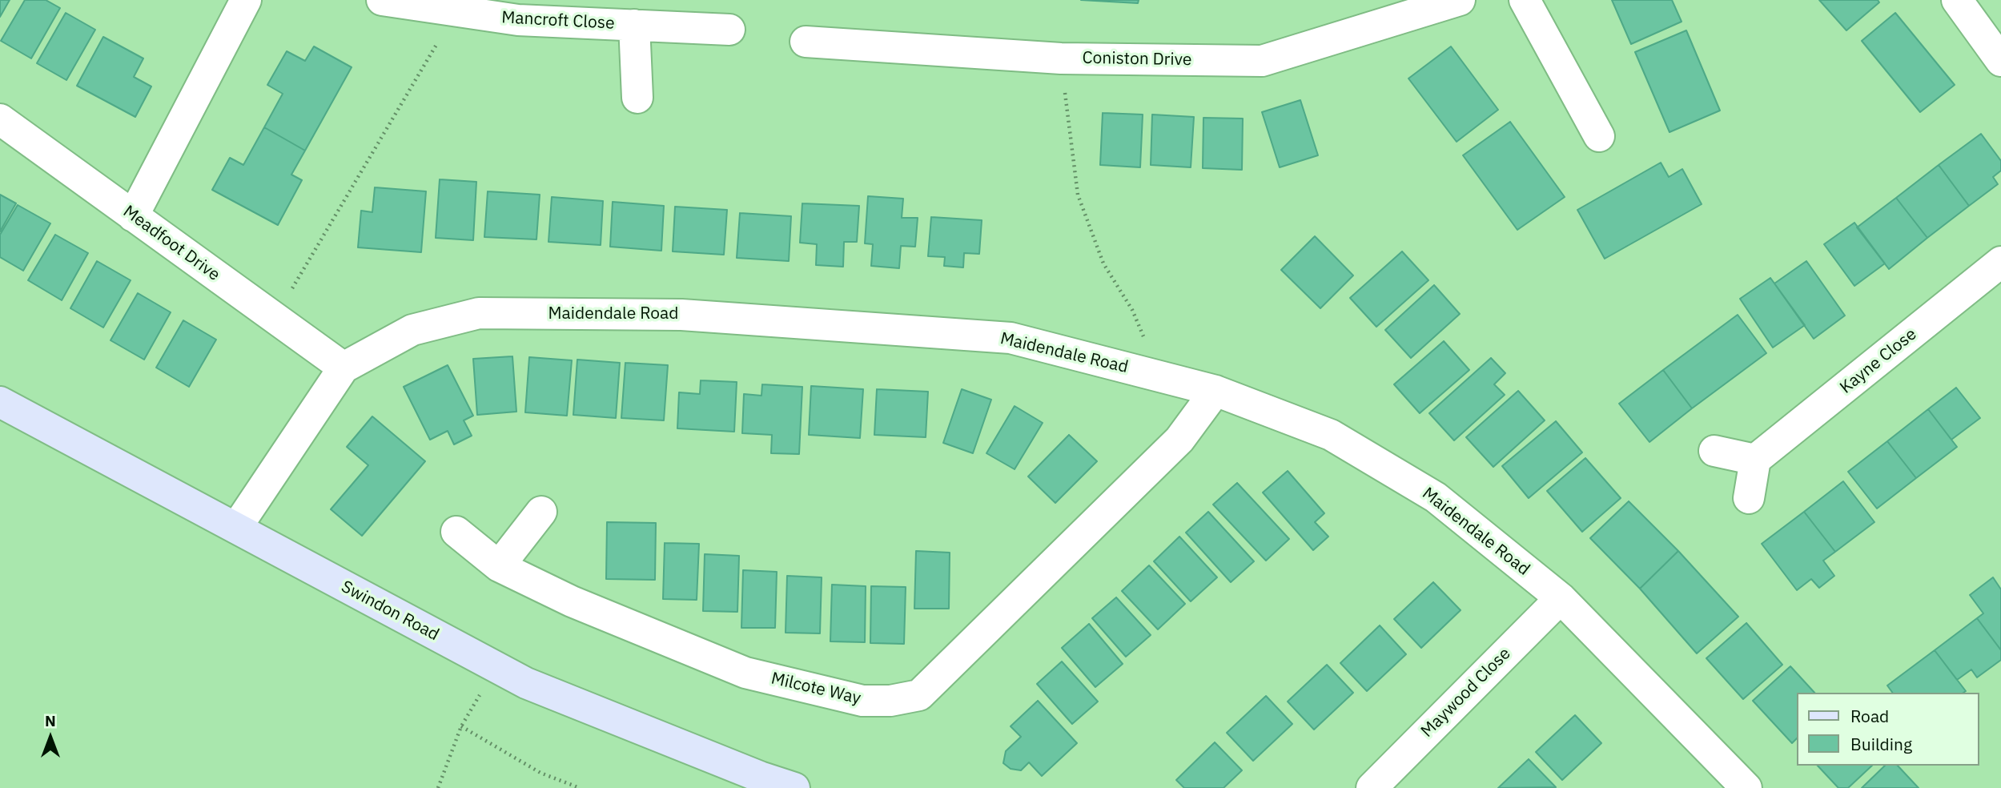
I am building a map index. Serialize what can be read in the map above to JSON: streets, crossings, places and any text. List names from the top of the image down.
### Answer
{
  "streets": {
    "main road": ["Swindon Road"],
    "street": [
      "Mancroft Close",
      "Coniston Drive",
      "Meadfoot Drive",
      "Maidendale Road",
      "Kayne Close",
      "Milcote Way",
      "Maywood Close"
    ]
  },
  "crossings": [
    ["Meadfoot Drive", "Maidendale Road"],
    ["Maidendale Road", "Swindon Road"],
    ["Maidendale Road", "Milcote Way"],
    ["Maidendale Road", "Maywood Close"]
  ],
  "legend": ["Road", "Building"],
  "north": "top"
}
